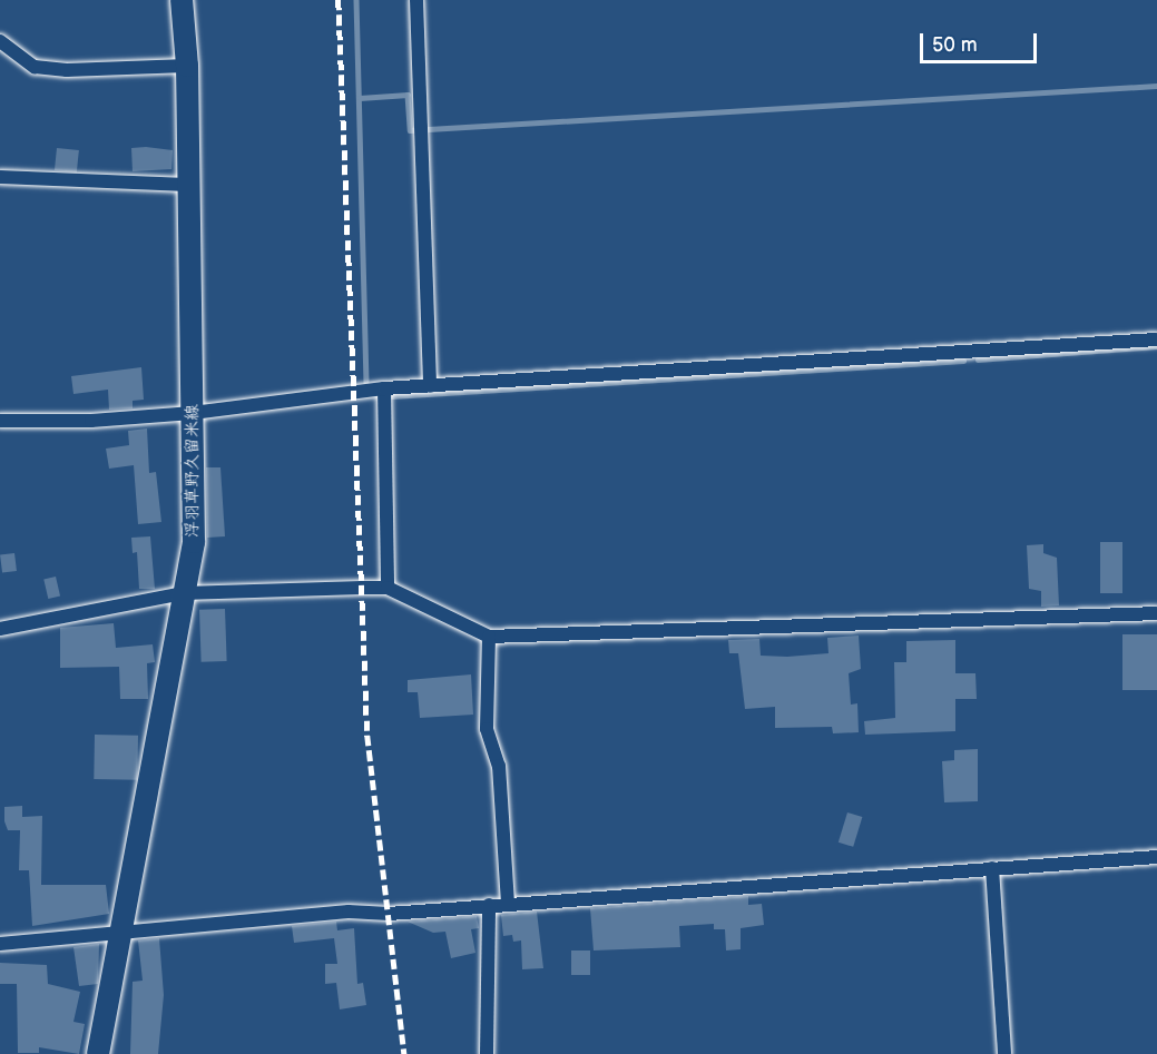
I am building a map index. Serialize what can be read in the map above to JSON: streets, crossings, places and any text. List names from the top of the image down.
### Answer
{
  "streets": {
    "main road": ["浮羽草野久留米線"]
  },
  "scale_bar": "50 m"
}
